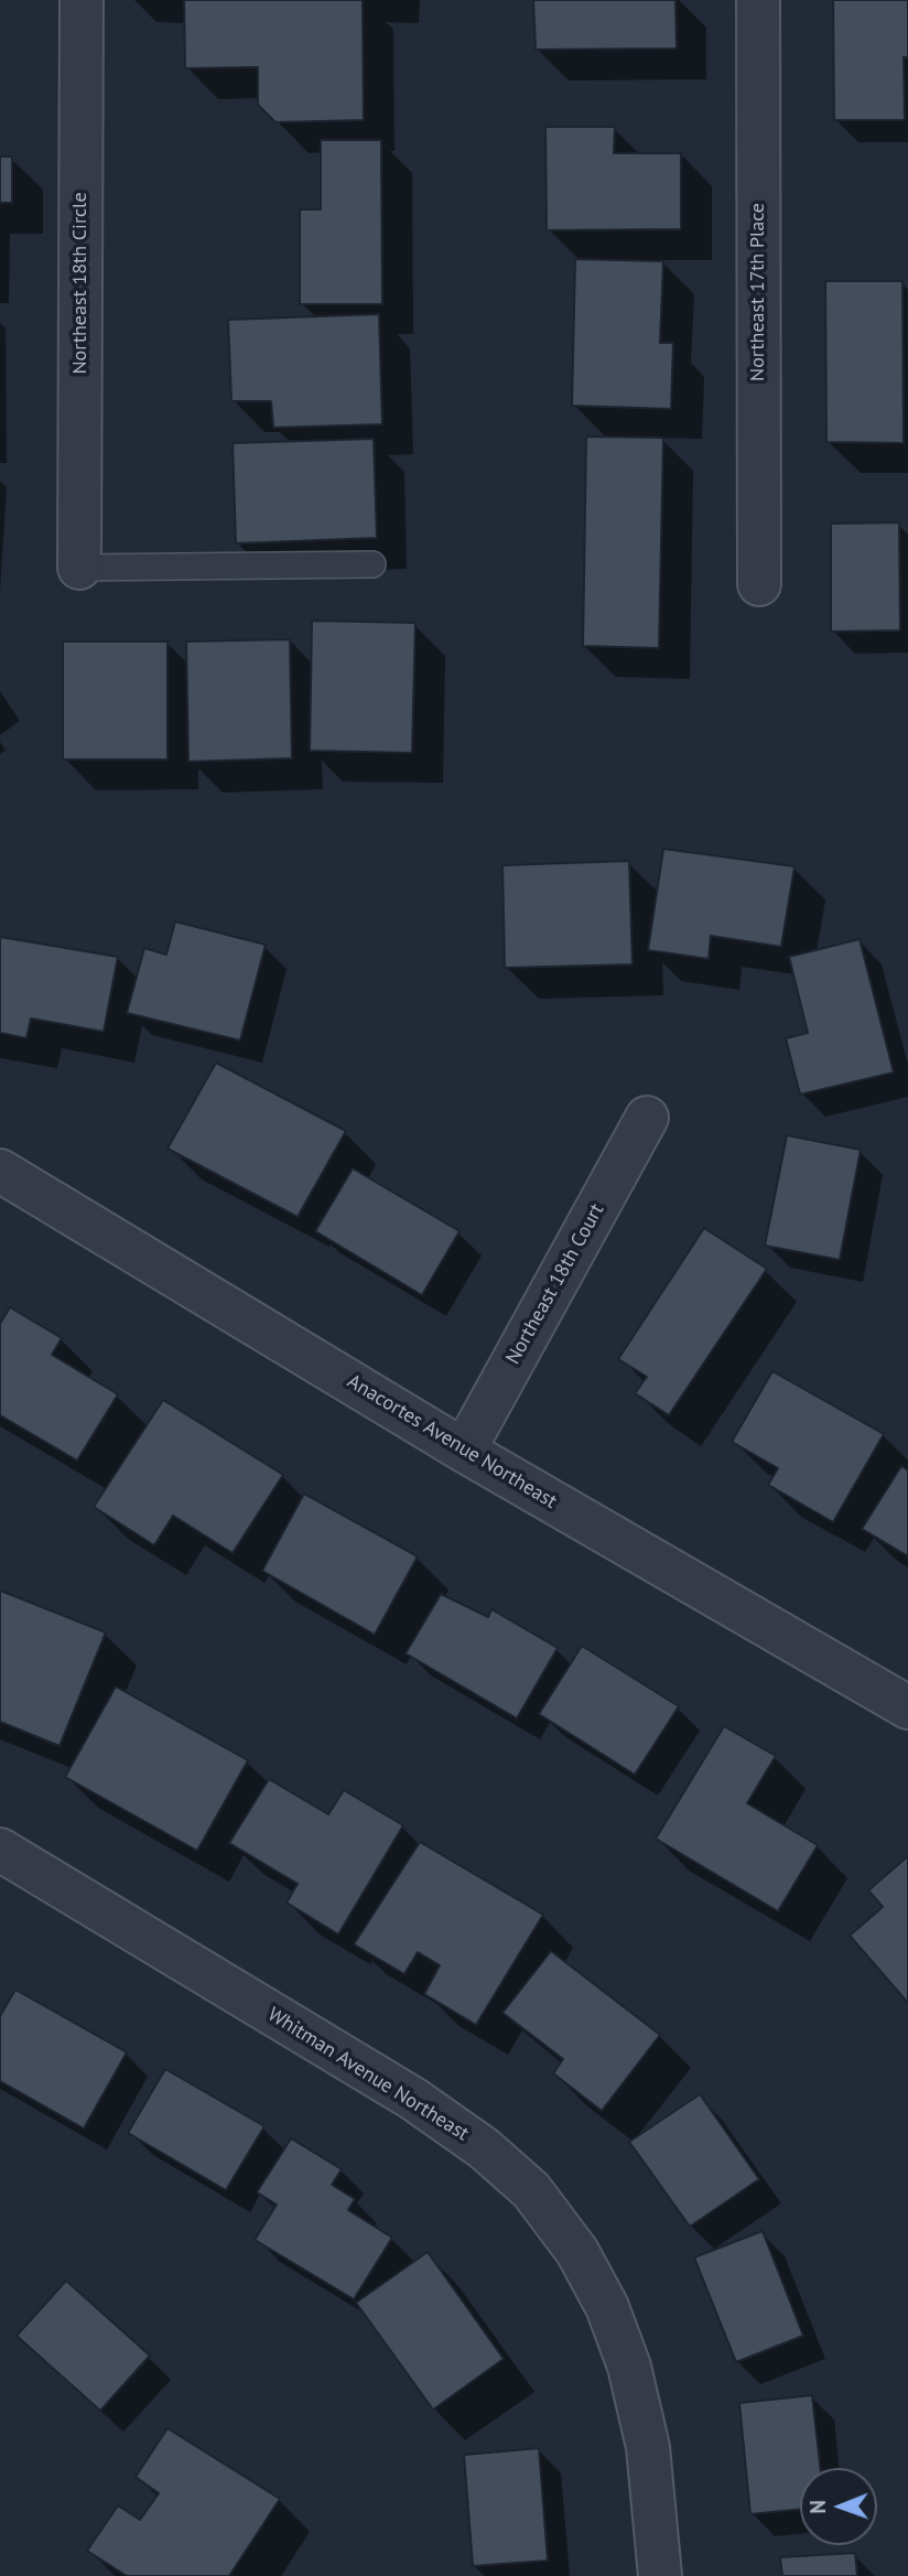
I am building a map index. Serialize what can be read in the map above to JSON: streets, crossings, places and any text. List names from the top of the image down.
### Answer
{
  "streets": {
    "street": [
      "Northeast 18th Circle",
      "Northeast 17th Place",
      "Northeast 18th Court",
      "Anacortes Avenue Northeast",
      "Whitman Avenue Northeast"
    ]
  },
  "crossings": [
    ["Northeast 18th Court", "Anacortes Avenue Northeast"]
  ],
  "north": "left"
}
